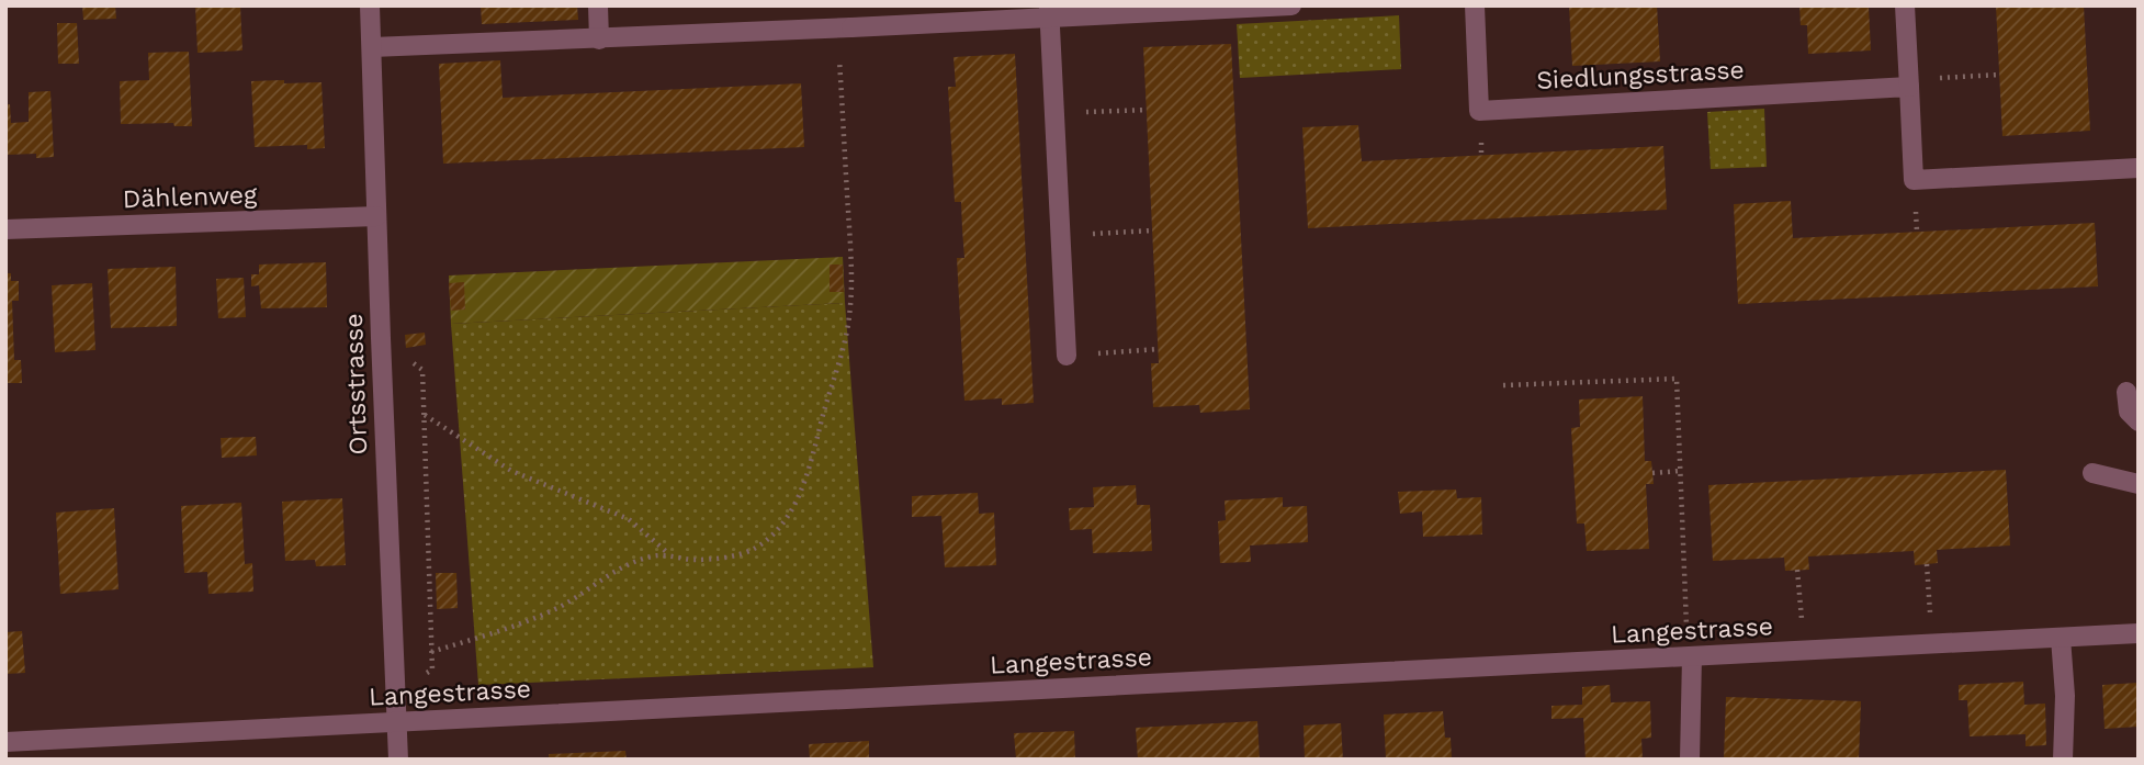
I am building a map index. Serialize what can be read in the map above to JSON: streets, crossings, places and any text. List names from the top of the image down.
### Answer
{
  "streets": {
    "street": [
      "Siedlungsstrasse",
      "Dählenweg",
      "Ortsstrasse",
      "Langestrasse"
    ]
  },
  "crossings": [
    ["Dählenweg", "Ortsstrasse"],
    ["Ortsstrasse", "Langestrasse"]
  ]
}
